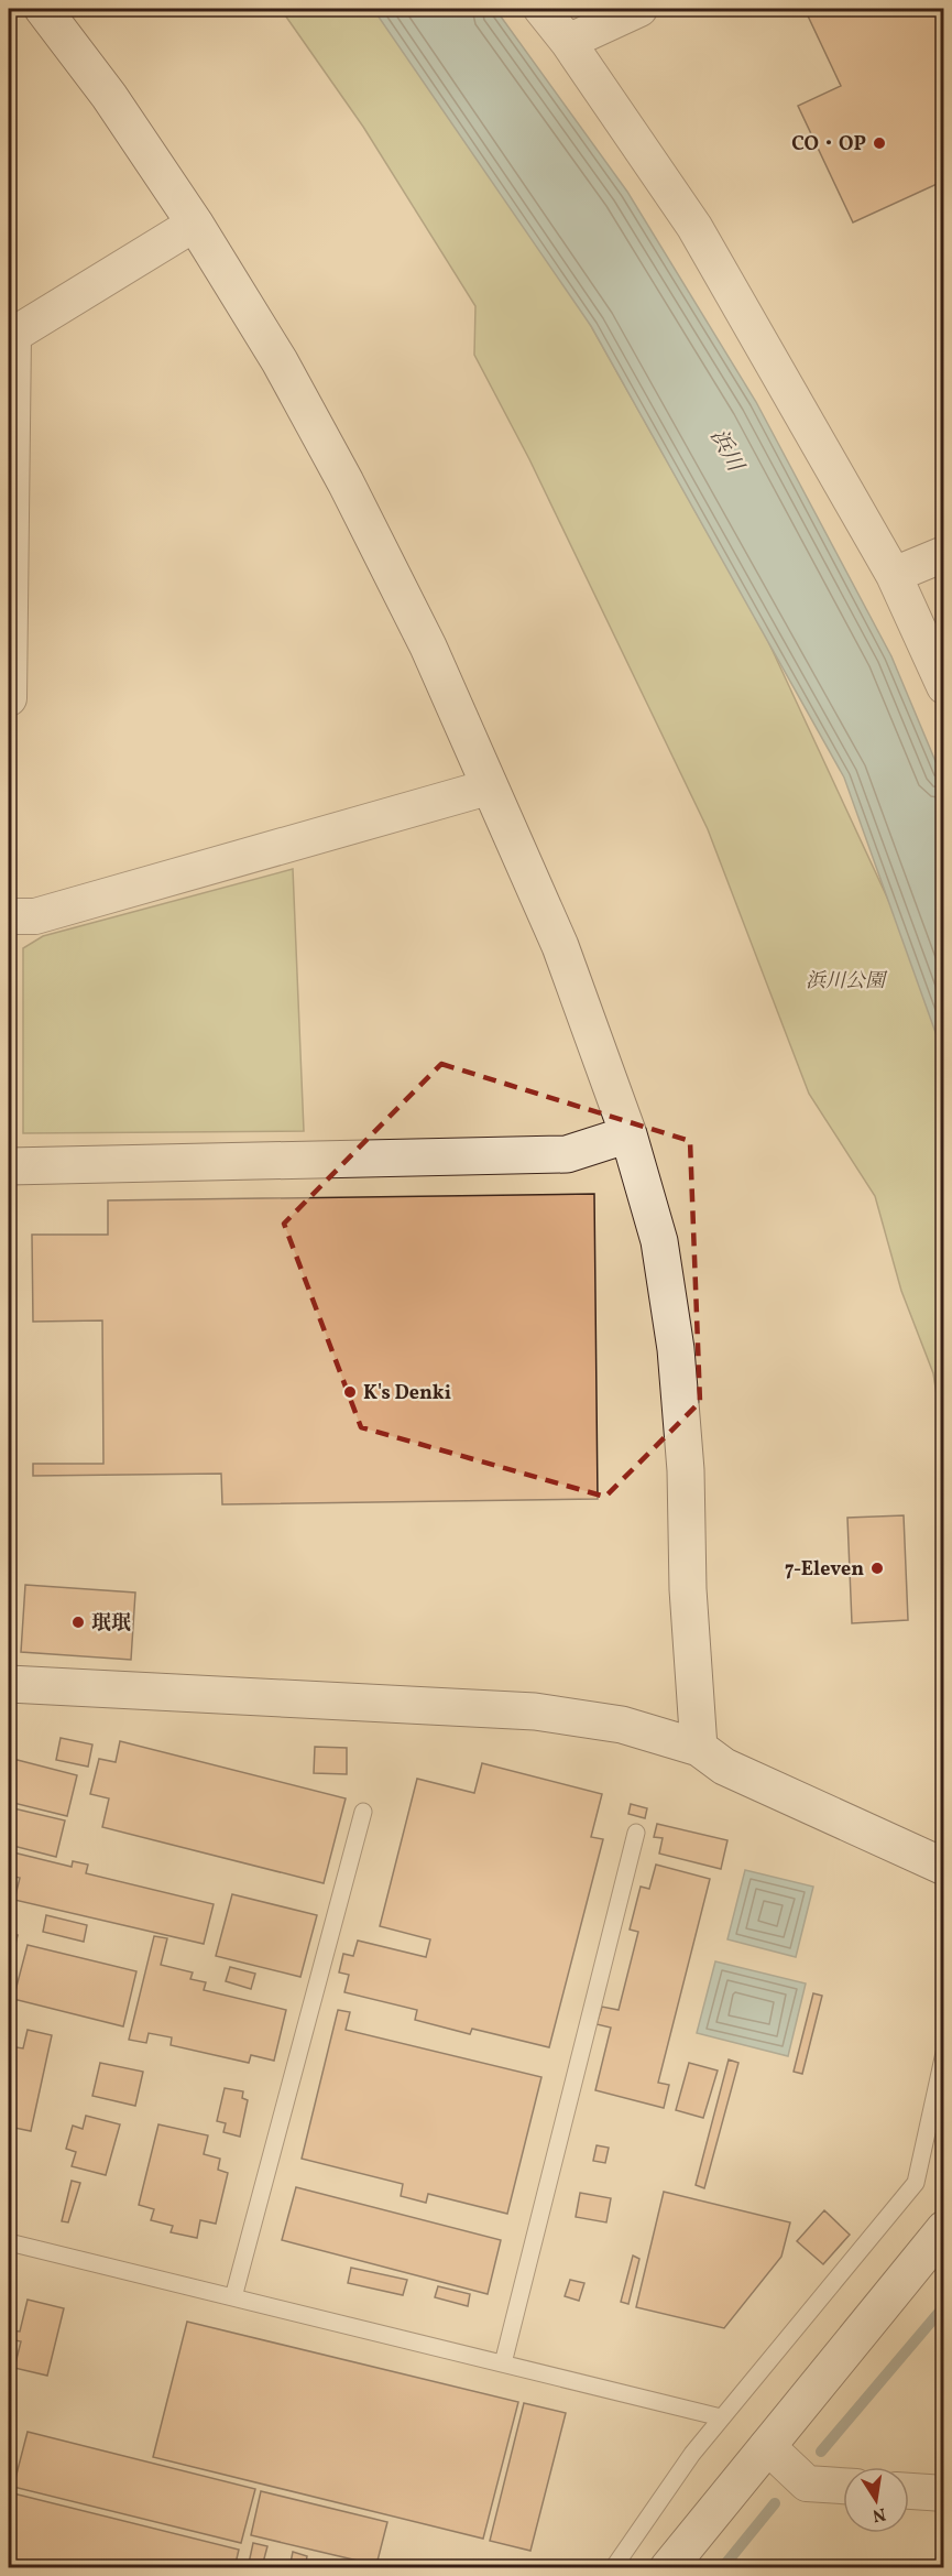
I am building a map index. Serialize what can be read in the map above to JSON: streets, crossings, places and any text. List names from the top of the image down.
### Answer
{
  "water": ["浜川"],
  "parks": ["浜川公園"],
  "places": [
    "CO・OP",
    "K's Denki",
    "7-Eleven",
    "珉珉"
  ],
  "north": "bottom"
}
